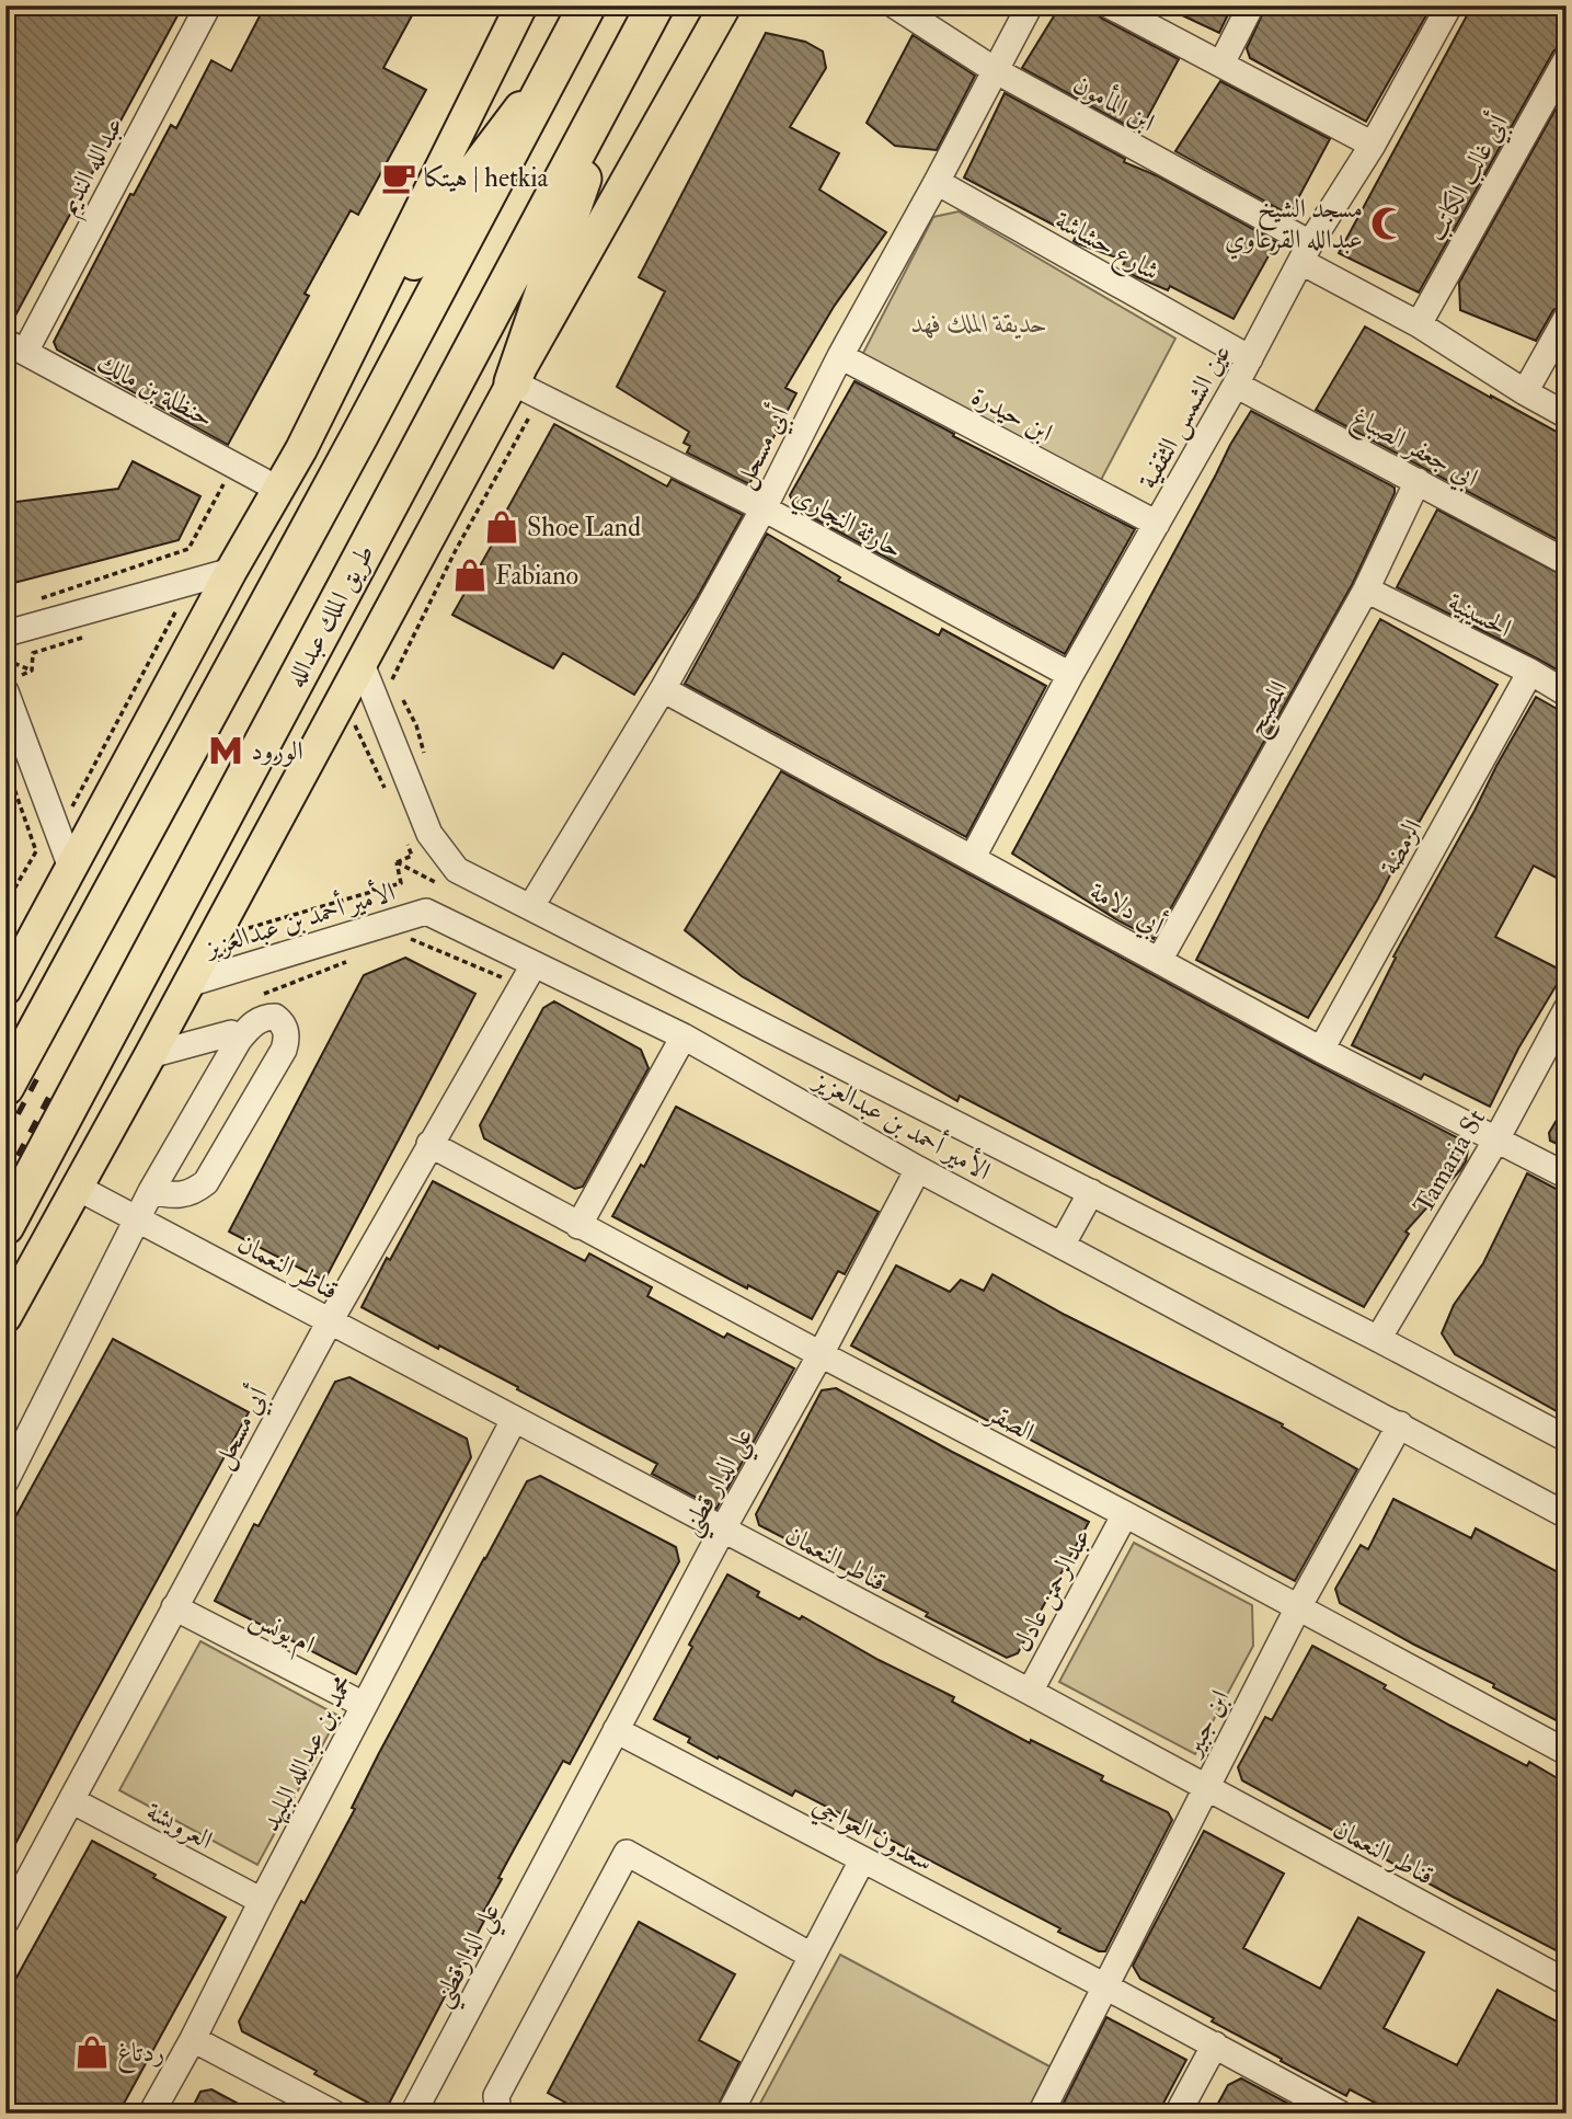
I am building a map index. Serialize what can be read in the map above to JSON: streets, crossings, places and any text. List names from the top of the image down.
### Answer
{
  "streets": {
    "highway": ["طريق الملك عبدالله"],
    "street": [
      "ابن المأمون",
      "عبدالله النديم",
      "أبي غالب الكاتب",
      "شارع حشاشة",
      "حنظلة بن مالك",
      "ابن حيدرة",
      "عين الشمس الثقفية",
      "أبي مسحل",
      "ابي جعفر الصباغ",
      "حارثة النجاري",
      "الحسينية",
      "المصبح",
      "الرمضة",
      "أبي دلامة",
      "الأمير أحمد بن عبدالعزيز",
      "Tamaria St",
      "قناطر النعمان",
      "الصقر",
      "علي الدار قطني",
      "عبدالرحمن عادل",
      "ام يونس",
      "ابن جبير",
      "محمد بن عبدالله البليهد",
      "العرويشة",
      "سعدون العواجي",
      "علي الدارقطني"
    ]
  },
  "crossings": [
    ["ابن المأمون", "أبي غالب الكاتب"],
    ["ابن المأمون", "عين الشمس الثقفية"],
    ["ابن المأمون", "أبي مسحل"],
    ["عبدالله النديم", "حنظلة بن مالك"],
    ["شارع حشاشة", "عين الشمس الثقفية"],
    ["شارع حشاشة", "أبي مسحل"],
    ["ابن حيدرة", "عين الشمس الثقفية"],
    ["ابن حيدرة", "أبي مسحل"],
    ["عين الشمس الثقفية", "ابي جعفر الصباغ"],
    ["عين الشمس الثقفية", "حارثة النجاري"],
    ["عين الشمس الثقفية", "أبي دلامة"],
    ["أبي مسحل", "حارثة النجاري"],
    ["أبي مسحل", "أبي دلامة"],
    ["أبي مسحل", "الأمير أحمد بن عبدالعزيز"],
    ["أبي مسحل", "قناطر النعمان"],
    ["أبي مسحل", "الصقر"],
    ["أبي مسحل", "ام يونس"],
    ["أبي مسحل", "العرويشة"],
    ["ابي جعفر الصباغ", "المصبح"],
    ["الحسينية", "المصبح"],
    ["الحسينية", "الرمضة"],
    ["المصبح", "أبي دلامة"],
    ["الرمضة", "أبي دلامة"],
    ["أبي دلامة", "Tamaria St"],
    ["الأمير أحمد بن عبدالعزيز", "Tamaria St"],
    ["الأمير أحمد بن عبدالعزيز", "علي الدار قطني"],
    ["الأمير أحمد بن عبدالعزيز", "ابن جبير"],
    ["قناطر النعمان", "علي الدار قطني"],
    ["قناطر النعمان", "عبدالرحمن عادل"],
    ["قناطر النعمان", "ابن جبير"],
    ["قناطر النعمان", "محمد بن عبدالله البليهد"],
    ["الصقر", "علي الدار قطني"],
    ["الصقر", "عبدالرحمن عادل"],
    ["الصقر", "ابن جبير"],
    ["علي الدار قطني", "سعدون العواجي"],
    ["علي الدار قطني", "علي الدارقطني"],
    ["ام يونس", "محمد بن عبدالله البليهد"],
    ["ابن جبير", "سعدون العواجي"],
    ["محمد بن عبدالله البليهد", "العرويشة"]
  ],
  "parks": ["حديقة الملك فهد"],
  "places": {
    "cafe": ["هيتكا | hetkia"],
    "mosque": ["مسجد الشيخ عبدالله القرعاوي"],
    "shop": ["Shoe Land", "Fabiano", "ردتاغ"],
    "metro station": ["الورود"]
  }
}
